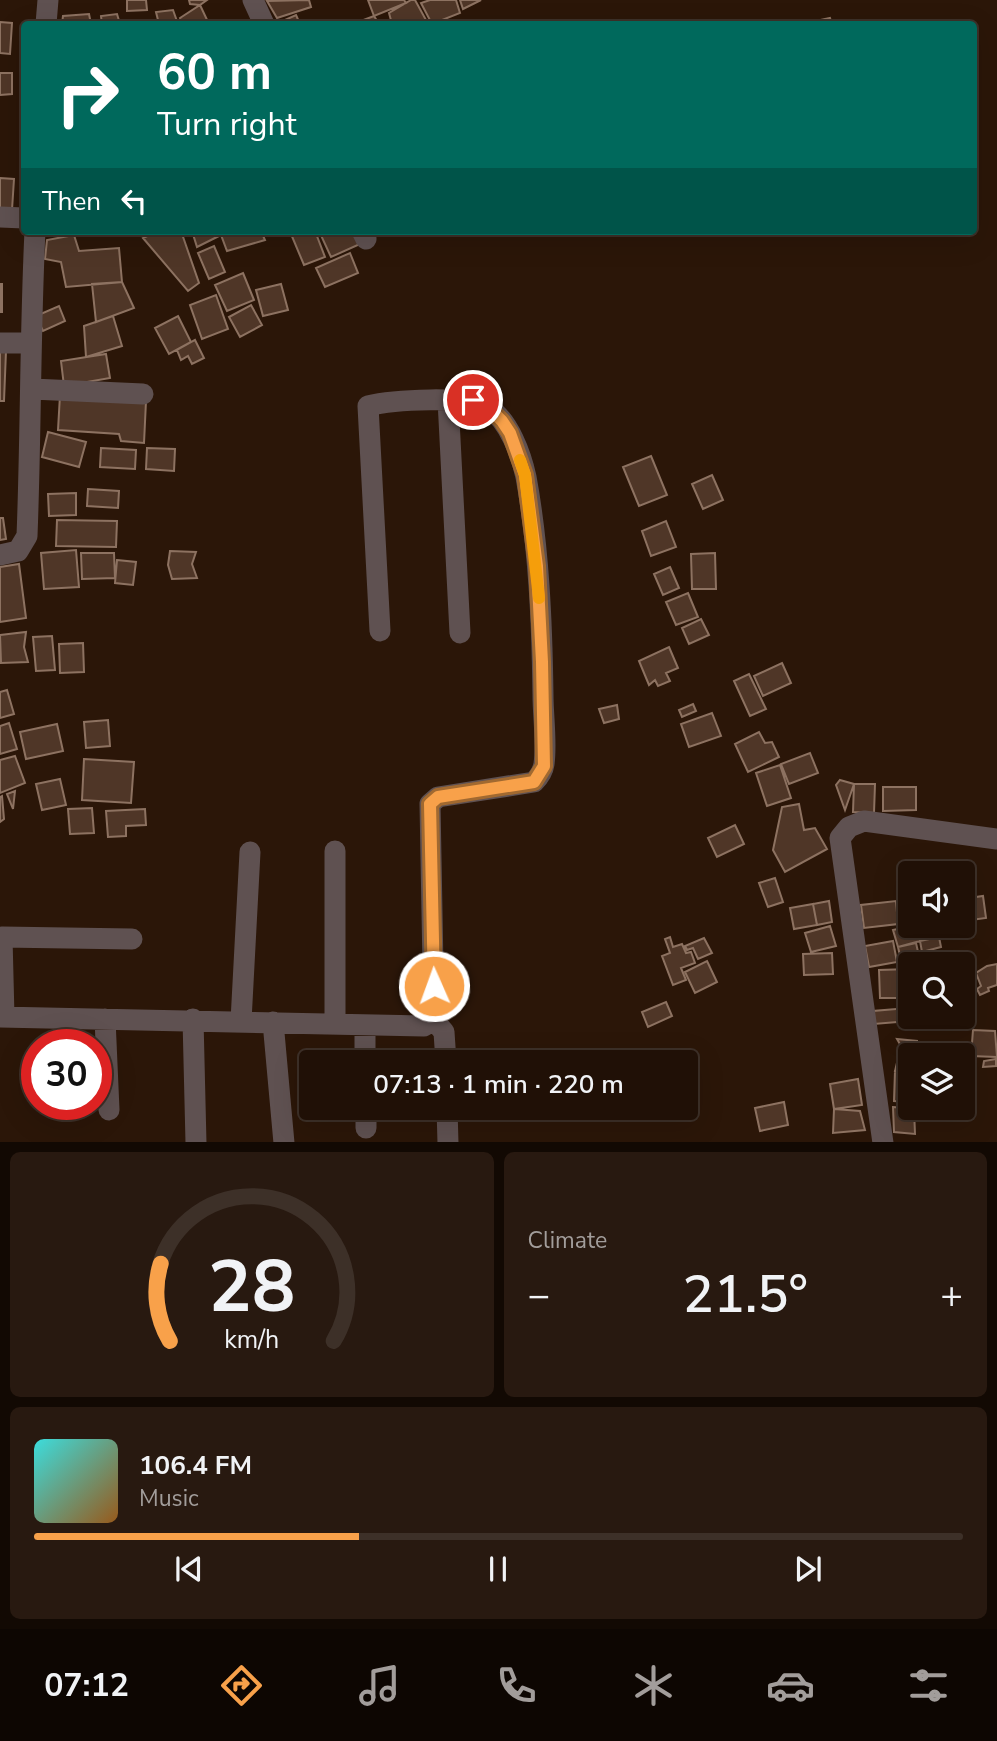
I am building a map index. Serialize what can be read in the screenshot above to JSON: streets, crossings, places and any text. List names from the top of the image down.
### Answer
{
  "page": {
    "turn": ["60 m", "Turn right"],
    "then": "Then",
    "limit": "30",
    "trip": "07:13 · 1 min · 220 m",
    "tile": "Climate",
    "heat": ["−", "21.5°", "+"],
    "song": ["106.4 FM", "Music"],
    "tabs": "07:12",
    "gauge": ["28", "km/h"]
  }
}
